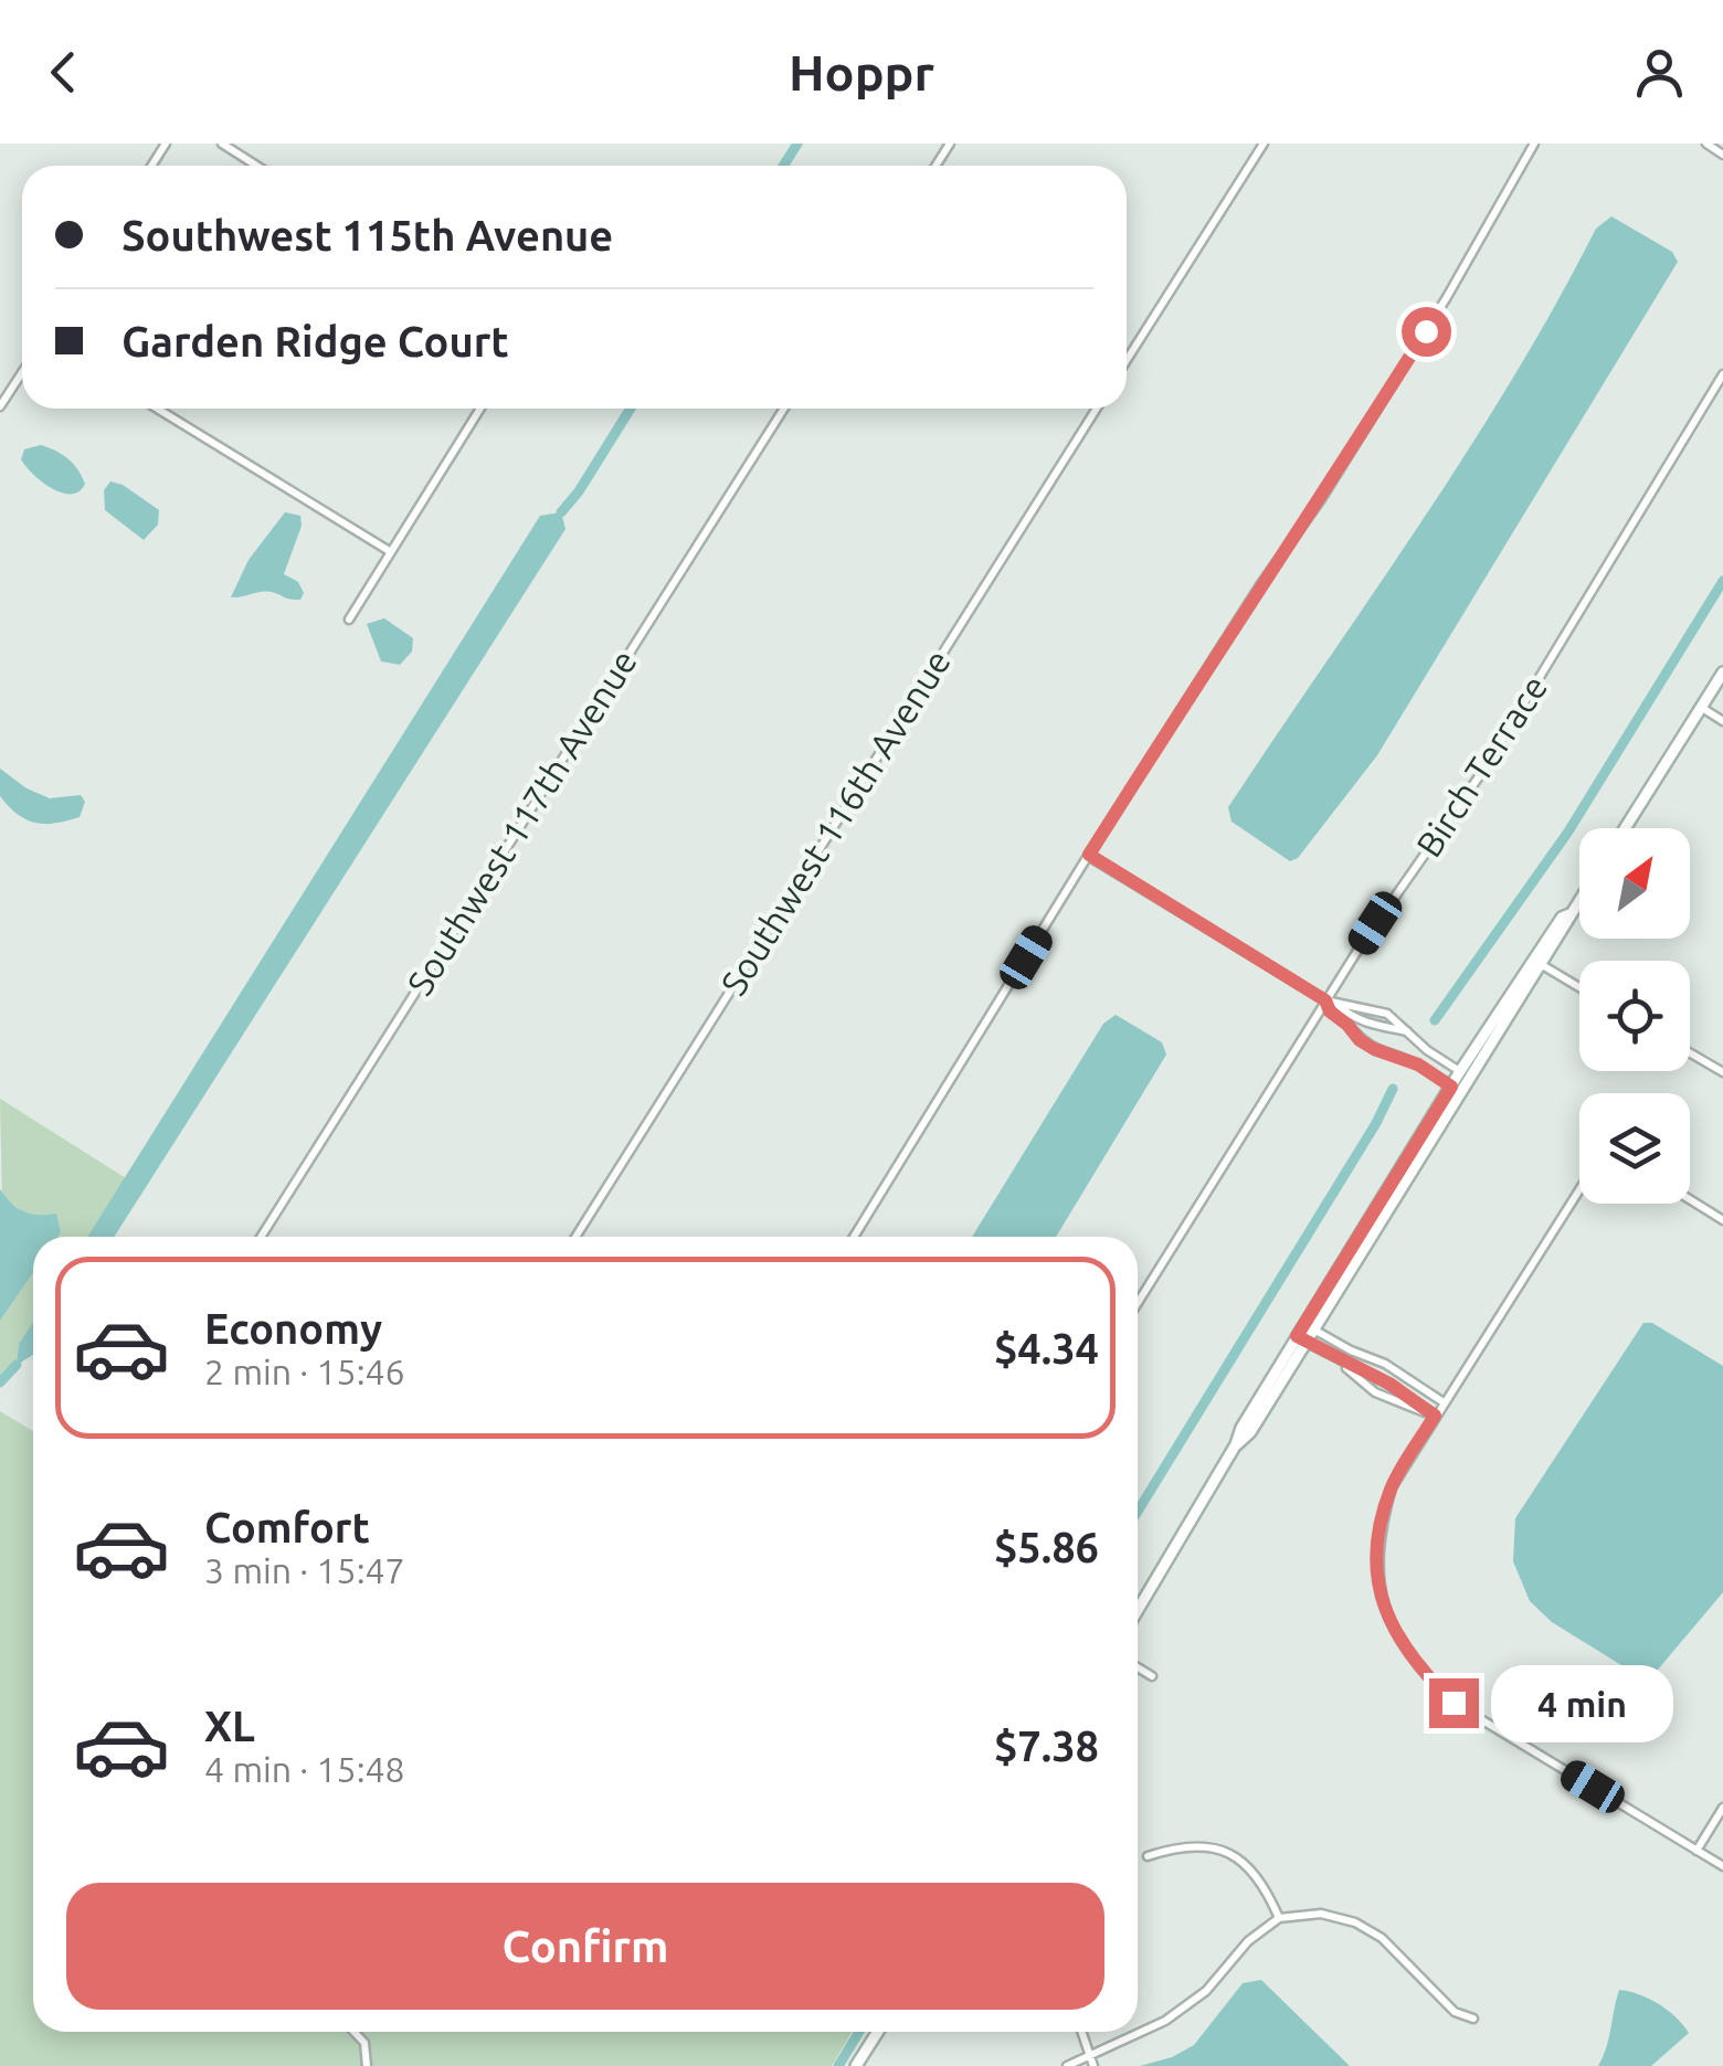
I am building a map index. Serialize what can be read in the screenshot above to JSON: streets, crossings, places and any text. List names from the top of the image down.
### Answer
{
  "streets": {
    "street": ["Birch Terrace", "Southwest 117th Avenue", "Southwest 116th Avenue"]
  },
  "north": "top right",
  "page": {
    "header": "Hoppr",
    "banner": ["Southwest 115th Avenue", "Garden Ridge Court"],
    "list": [
      {
        "name": "Economy",
        "note": "2 min · 15:46",
        "value": "$4.34"
      },
      {
        "name": "Comfort",
        "note": "3 min · 15:47",
        "value": "$5.86"
      },
      {
        "name": "XL",
        "note": "4 min · 15:48",
        "value": "$7.38"
      }
    ],
    "bubble": "4 min",
    "buttons": "Confirm"
  }
}
